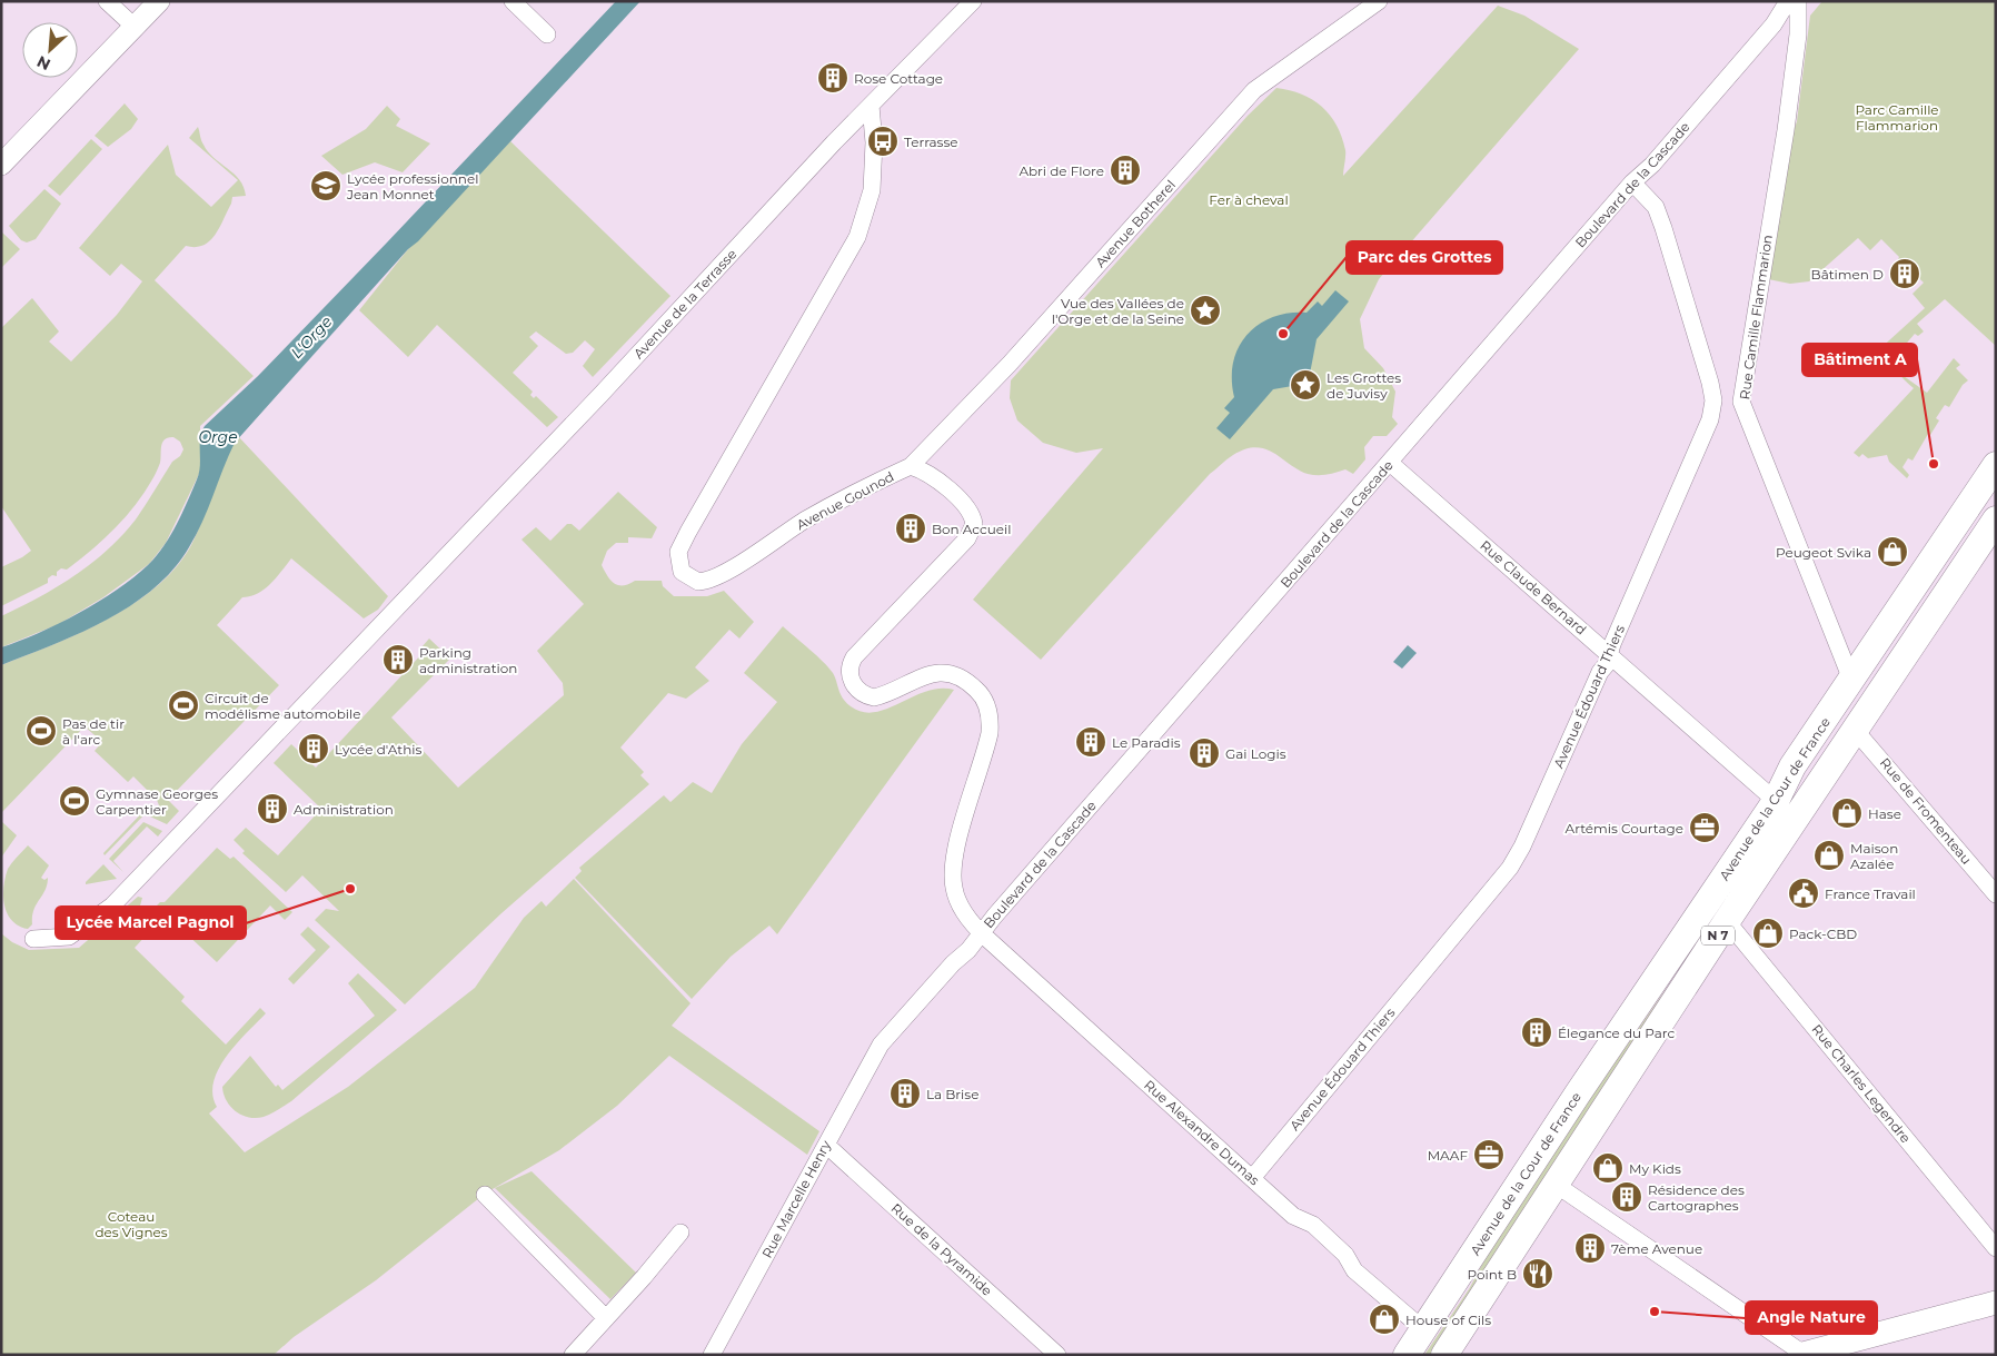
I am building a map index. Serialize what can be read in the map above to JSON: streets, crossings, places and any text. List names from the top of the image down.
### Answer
{
  "streets": {
    "main road": ["Avenue de la Cour de France", "N 7"],
    "street": [
      "Boulevard de la Cascade",
      "Avenue Botherel",
      "Avenue de la Terrasse",
      "Rue Camille Flammarion",
      "Avenue Gounod",
      "Rue Claude Bernard",
      "Avenue Édouard Thiers",
      "Rue de Fromenteau",
      "Rue Charles Legendre",
      "Rue Alexandre Dumas",
      "Rue Marcelle Henry",
      "Rue de la Pyramide"
    ]
  },
  "crossings": [
    ["Boulevard de la Cascade", "Avenue Gounod"],
    ["Boulevard de la Cascade", "Rue Claude Bernard"],
    ["Boulevard de la Cascade", "Avenue Édouard Thiers"],
    ["Boulevard de la Cascade", "Rue Alexandre Dumas"],
    ["Boulevard de la Cascade", "Rue Marcelle Henry"],
    ["Avenue Botherel", "Avenue Gounod"],
    ["Avenue de la Terrasse", "Avenue Gounod"],
    ["Rue Camille Flammarion", "Avenue de la Cour de France"],
    ["Avenue Gounod", "Rue Alexandre Dumas"],
    ["Rue Claude Bernard", "Avenue Édouard Thiers"],
    ["Rue Claude Bernard", "Avenue de la Cour de France"],
    ["Avenue Édouard Thiers", "Rue Alexandre Dumas"],
    ["Avenue de la Cour de France", "Rue de Fromenteau"],
    ["Avenue de la Cour de France", "Rue Charles Legendre"],
    ["Avenue de la Cour de France", "Rue Alexandre Dumas"],
    ["Rue Marcelle Henry", "Rue de la Pyramide"]
  ],
  "water": ["L'Orge", "Orge"],
  "parks": ["Parc Camille Flammarion", "Fer à cheval", "Coteau des Vignes"],
  "places": {
    "building": [
      "Rose Cottage",
      "Abri de Flore",
      "Bâtimen D",
      "Bon Accueil",
      "Parking administration",
      "Le Paradis",
      "Lycée d'Athis",
      "Gai Logis",
      "Administration",
      "Élegance du Parc",
      "La Brise",
      "Résidence des Cartographes",
      "7ème Avenue"
    ],
    "bus stop": ["Terrasse"],
    "school or university": ["Lycée professionnel Jean Monnet"],
    "place": ["Vue des Vallées de l'Orge et de la Seine", "Les Grottes de Juvisy"],
    "other": [
      "Parc des Grottes",
      "Bâtiment A",
      "Lycée Marcel Pagnol",
      "Angle Nature"
    ],
    "shop": [
      "Peugeot Svika",
      "Hase",
      "Maison Azalée",
      "Pack-CBD",
      "My Kids",
      "House of Cils"
    ],
    "sports": ["Circuit de modélisme automobile", "Pas de tir à l'arc", "Gymnase Georges Carpentier"],
    "office": ["Artémis Courtage", "MAAF"],
    "public building": ["France Travail"],
    "restaurant": ["Point B"]
  },
  "north": "bottom left"
}
